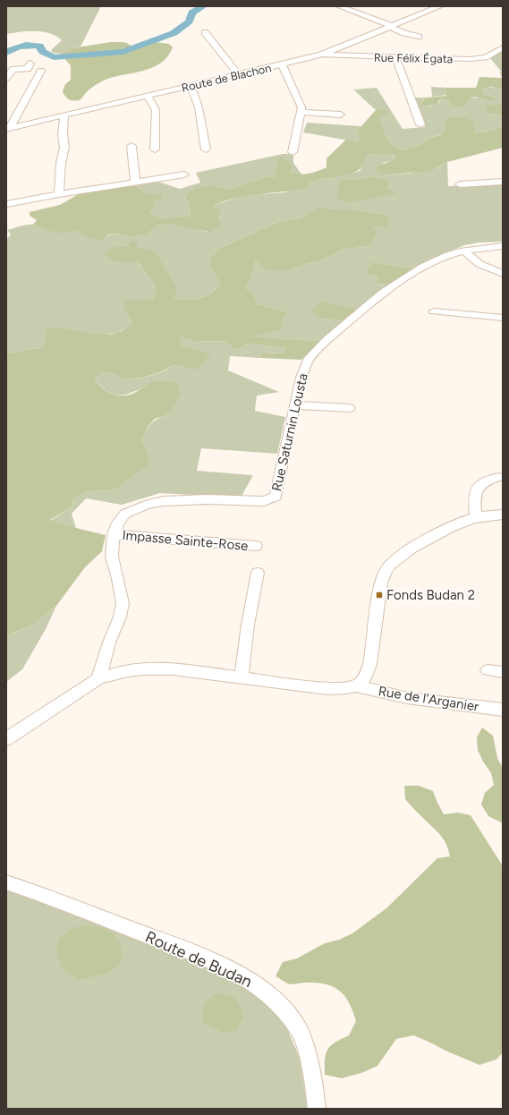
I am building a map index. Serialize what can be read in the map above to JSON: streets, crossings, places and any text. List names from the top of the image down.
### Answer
{
  "streets": {
    "street": [
      "Rue Félix Égata",
      "Route de Blachon",
      "Rue Saturnin Lousta",
      "Impasse Sainte-Rose",
      "Rue de l'Arganier",
      "Route de Budan"
    ]
  },
  "crossings": [
    ["Rue Félix Égata", "Route de Blachon"],
    ["Rue Saturnin Lousta", "Impasse Sainte-Rose"]
  ],
  "places": {
    "transit": ["Fonds Budan 2"]
  }
}
